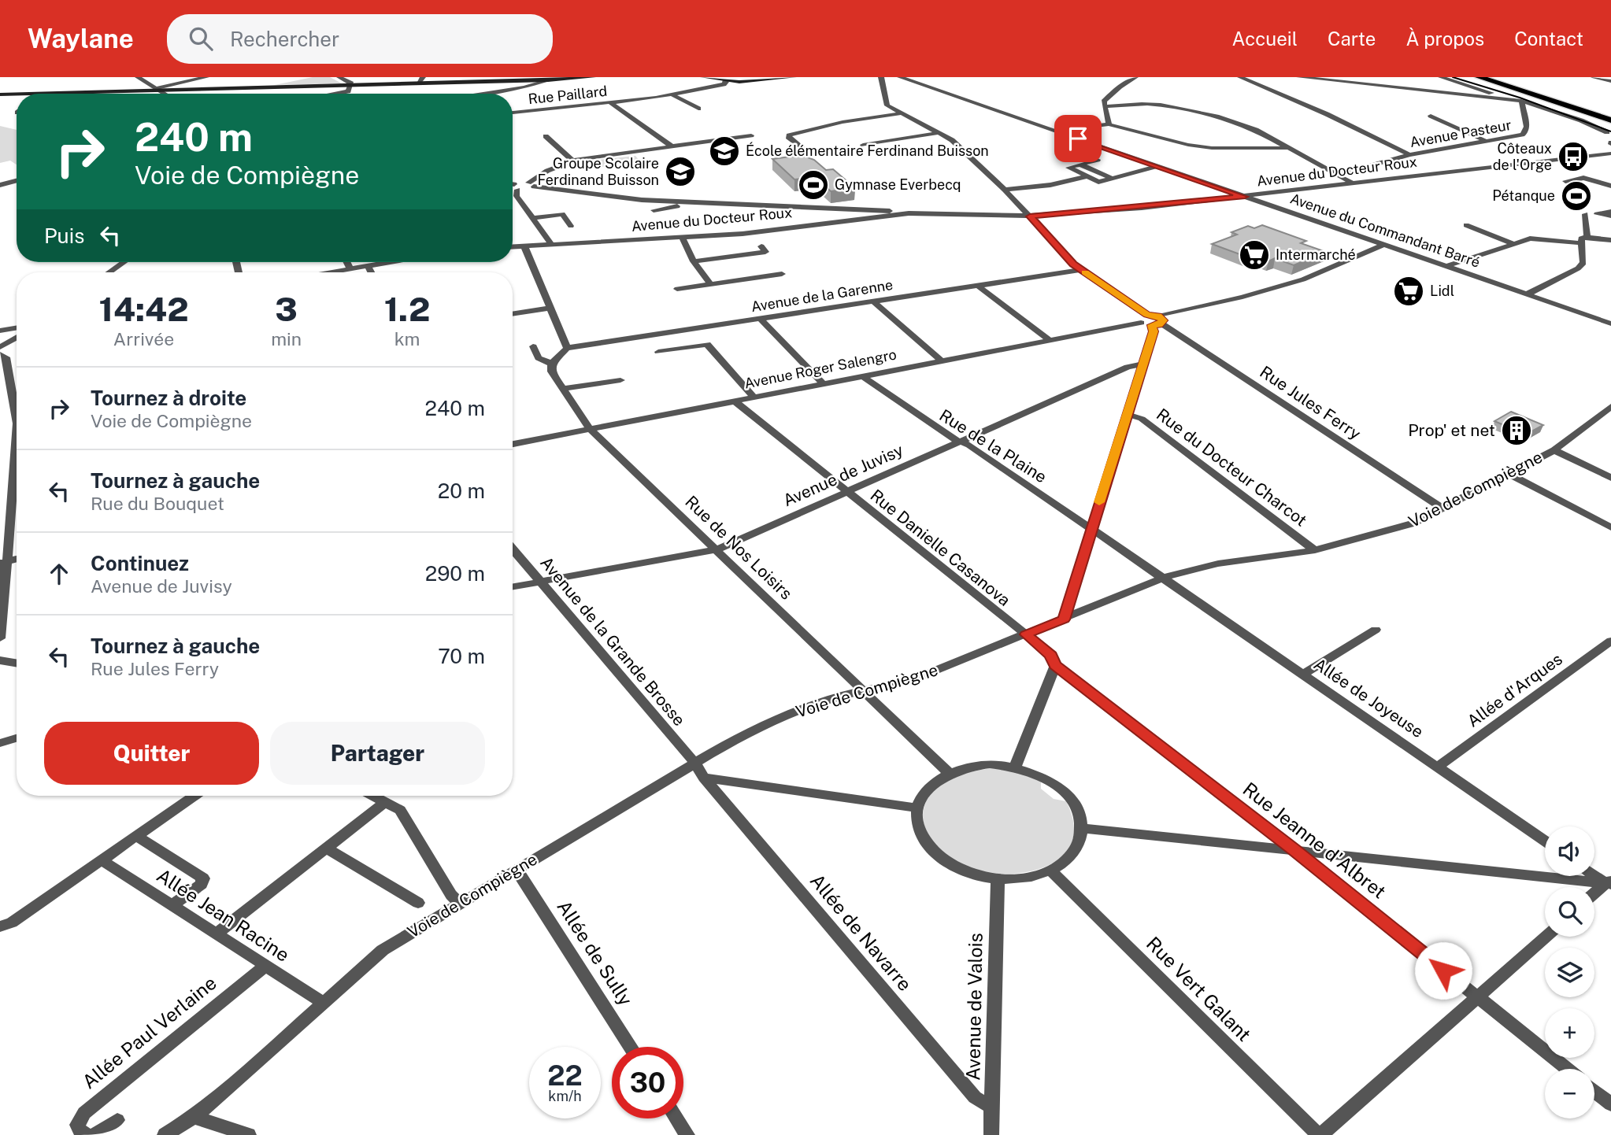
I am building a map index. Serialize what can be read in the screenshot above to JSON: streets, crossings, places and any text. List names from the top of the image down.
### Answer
{
  "streets": {
    "street": [
      "Rue Paillard",
      "Avenue Pasteur",
      "Avenue du Docteur Roux",
      "Avenue du Commandant Barré",
      "Avenue de la Garenne",
      "Avenue Roger Salengro",
      "Rue Jules Ferry",
      "Rue de la Plaine",
      "Rue du Docteur Charcot",
      "Avenue de Juvisy",
      "Voie de Compiègne",
      "Rue de Nos Loisirs",
      "Rue Danielle Casanova",
      "Avenue de la Grande Brosse",
      "Allée d'Arques",
      "Allée de Joyeuse",
      "Rue Jeanne d'Albret",
      "Allée Jean Racine",
      "Allée de Navarre",
      "Allée de Sully",
      "Rue Vert Galant",
      "Avenue de Valois",
      "Allée Paul Verlaine"
    ]
  },
  "crossings": [
    ["Avenue du Docteur Roux", "Avenue du Commandant Barré"],
    ["Avenue Roger Salengro", "Rue de la Plaine"],
    ["Avenue Roger Salengro", "Rue de Nos Loisirs"],
    ["Avenue Roger Salengro", "Rue Danielle Casanova"],
    ["Rue Jules Ferry", "Voie de Compiègne"],
    ["Rue de la Plaine", "Avenue de Juvisy"],
    ["Rue de la Plaine", "Voie de Compiègne"],
    ["Rue de la Plaine", "Allée de Joyeuse"],
    ["Rue du Docteur Charcot", "Voie de Compiègne"],
    ["Avenue de Juvisy", "Rue de Nos Loisirs"],
    ["Avenue de Juvisy", "Rue Danielle Casanova"],
    ["Avenue de Juvisy", "Avenue de la Grande Brosse"],
    ["Voie de Compiègne", "Rue de Nos Loisirs"],
    ["Voie de Compiègne", "Rue Danielle Casanova"],
    ["Voie de Compiègne", "Avenue de la Grande Brosse"],
    ["Voie de Compiègne", "Allée de Joyeuse"],
    ["Voie de Compiègne", "Rue Jeanne d'Albret"],
    ["Voie de Compiègne", "Allée Jean Racine"],
    ["Voie de Compiègne", "Allée de Sully"],
    ["Rue Danielle Casanova", "Rue Jeanne d'Albret"],
    ["Avenue de la Grande Brosse", "Allée de Navarre"],
    ["Allée d'Arques", "Allée de Joyeuse"],
    ["Allée Jean Racine", "Allée Paul Verlaine"],
    ["Allée de Navarre", "Avenue de Valois"],
    ["Rue Vert Galant", "Avenue de Valois"]
  ],
  "places": {
    "school or university": ["École élémentaire Ferdinand Buisson", "Groupe Scolaire Ferdinand Buisson"],
    "bus stop": ["Côteaux de l'Orge"],
    "sports": ["Gymnase Everbecq", "Pétanque"],
    "supermarket": ["Intermarché", "Lidl"],
    "building": ["Prop' et net"]
  },
  "page": {
    "header": "Waylane",
    "search": "Rechercher",
    "nav": [
      "Accueil",
      "Carte",
      "À propos",
      "Contact"
    ],
    "turn": ["240 m", "Voie de Compiègne"],
    "then": "Puis",
    "eta": [
      "14:42",
      "Arrivée",
      "3",
      "min",
      "1.2",
      "km"
    ],
    "list": [
      {
        "name": "Tournez à droite",
        "note": "Voie de Compiègne",
        "value": "240 m"
      },
      {
        "name": "Tournez à gauche",
        "note": "Rue du Bouquet",
        "value": "20 m"
      },
      {
        "name": "Continuez",
        "note": "Avenue de Juvisy",
        "value": "290 m"
      },
      {
        "name": "Tournez à gauche",
        "note": "Rue Jules Ferry",
        "value": "70 m"
      }
    ],
    "buttons": ["Quitter", "Partager"],
    "map_buttons": ["+", "−"],
    "speed": "22 km/h",
    "limit": "30"
  }
}
